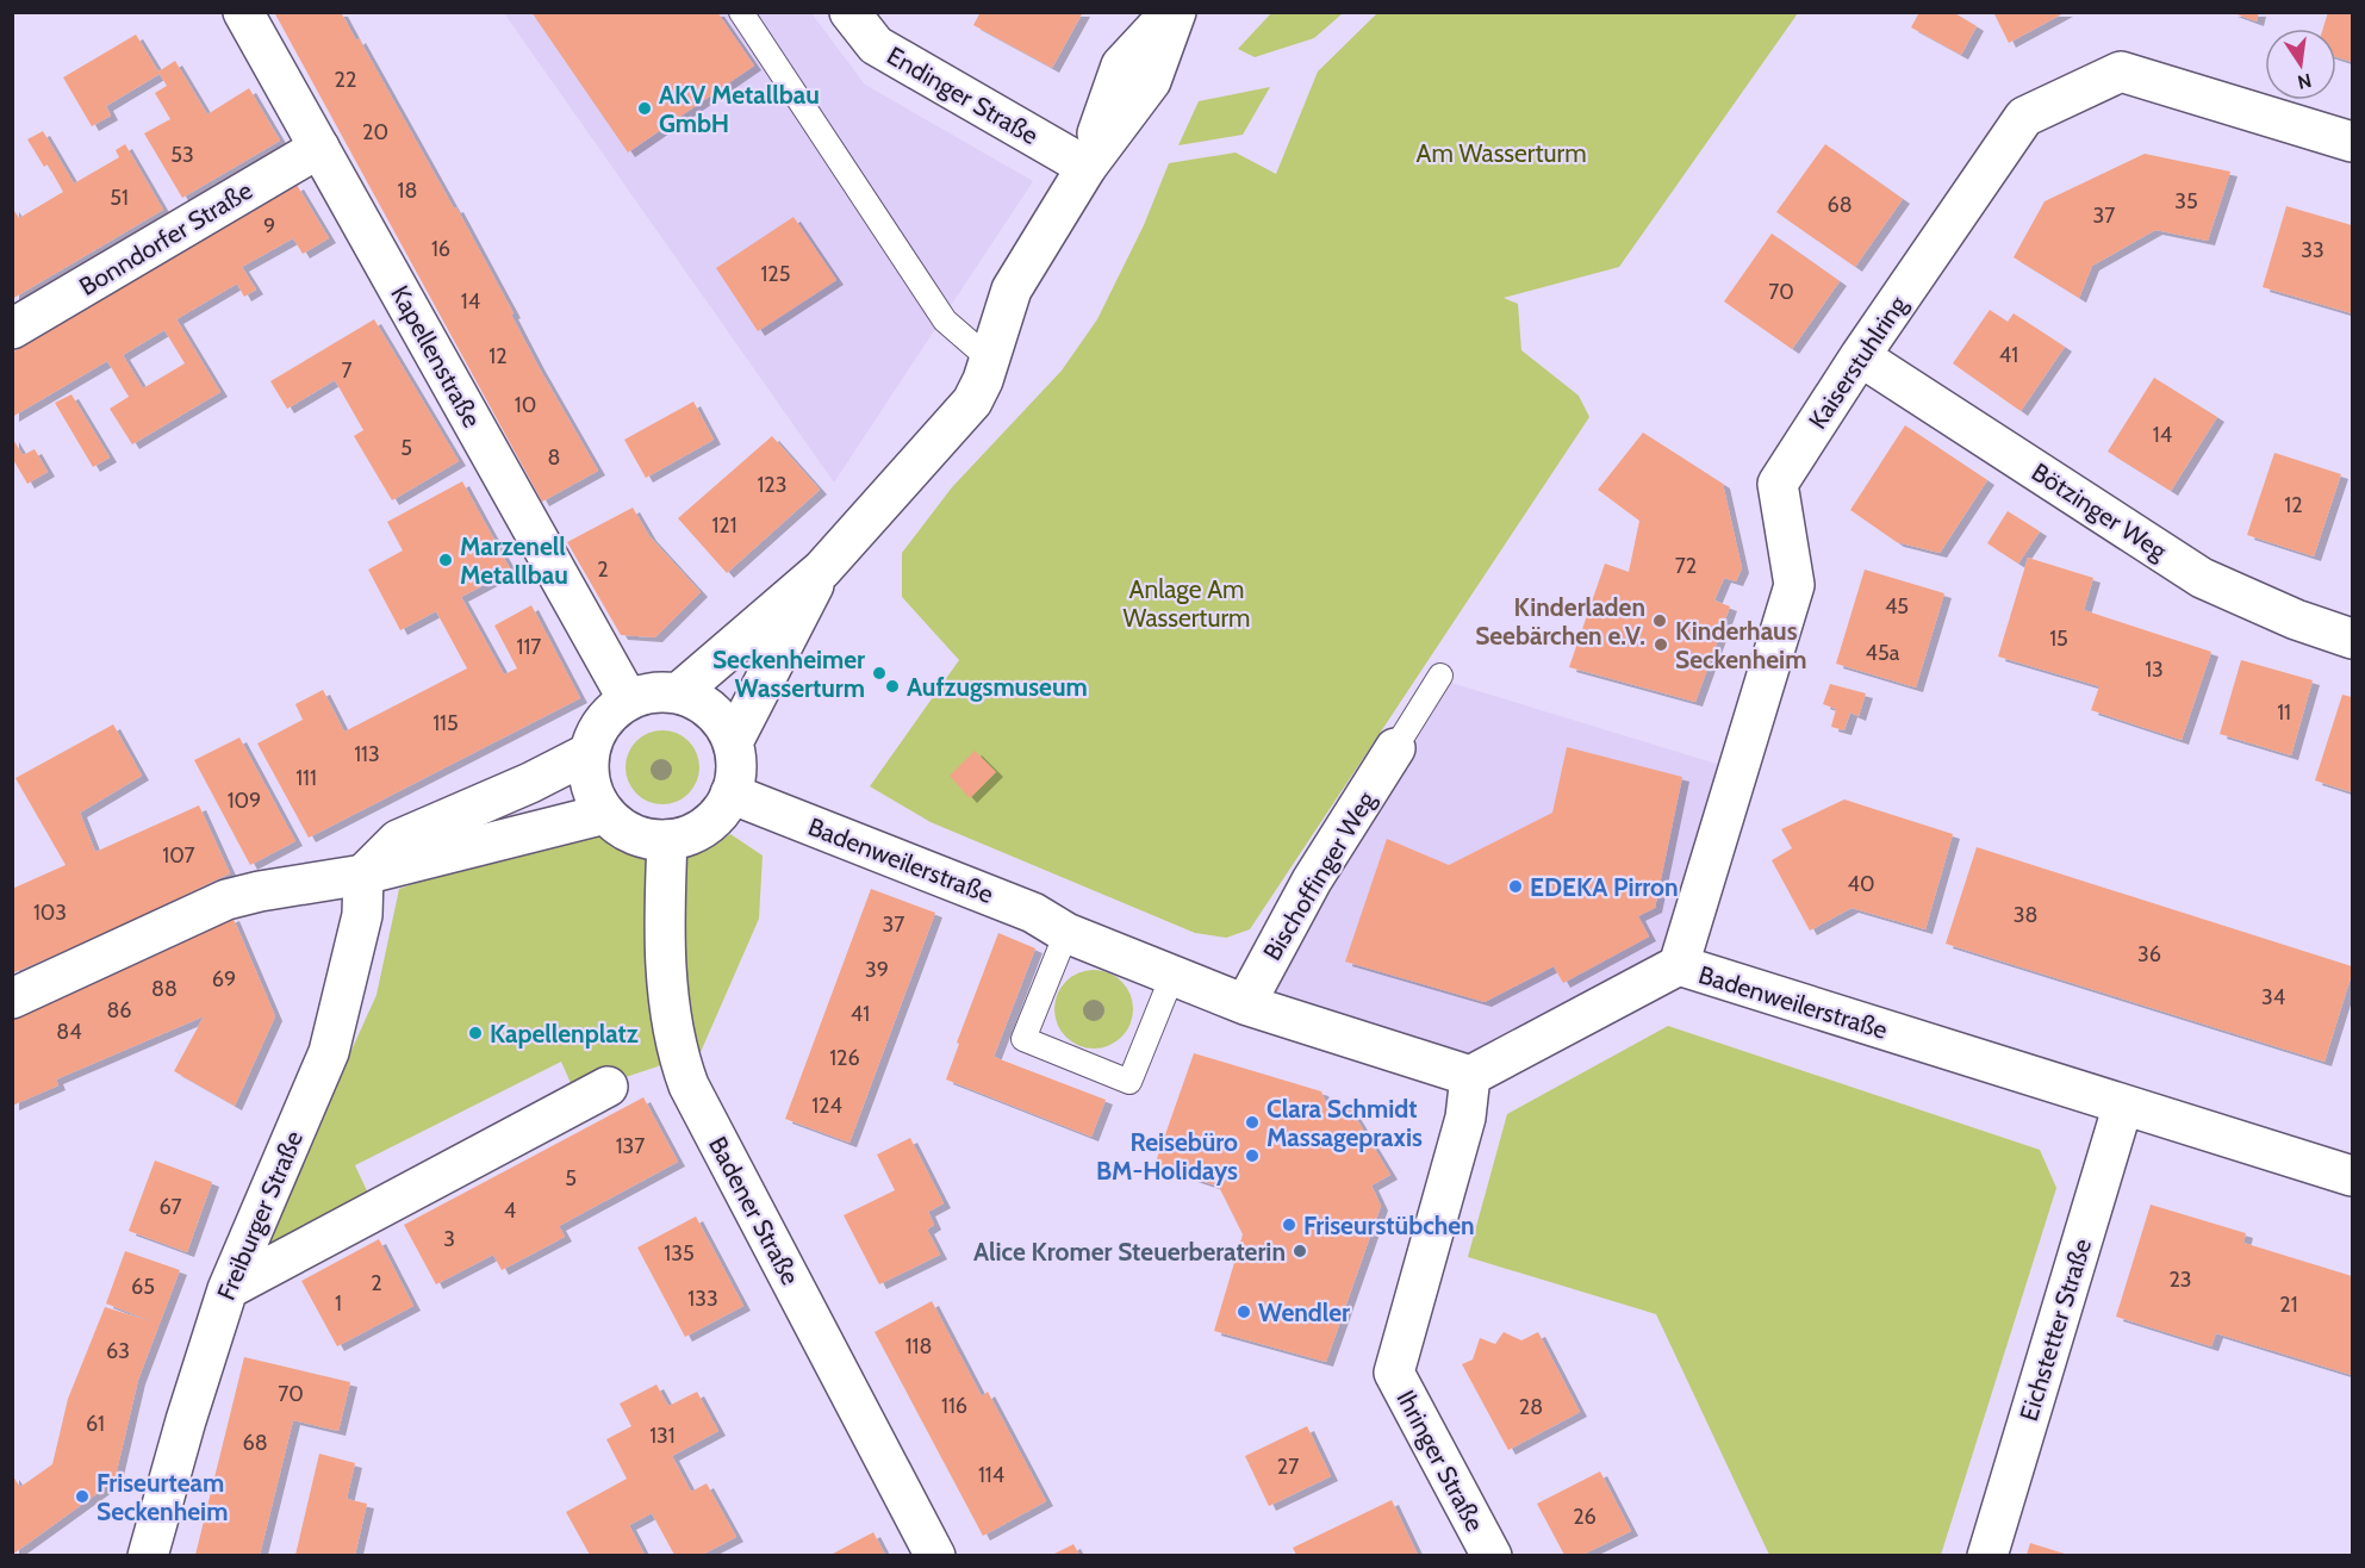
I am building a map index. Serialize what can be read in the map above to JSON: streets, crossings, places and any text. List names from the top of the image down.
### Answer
{
  "streets": {
    "street": [
      "Endinger Straße",
      "Bonndorfer Straße",
      "Kapellenstraße",
      "Kaiserstuhlring",
      "Bötzinger Weg",
      "Badenweilerstraße",
      "Bischoffinger Weg",
      "Badener Straße",
      "Freiburger Straße",
      "Eichstetter Straße",
      "Ihringer Straße"
    ]
  },
  "crossings": [
    ["Bonndorfer Straße", "Kapellenstraße"],
    ["Kapellenstraße", "Badenweilerstraße"],
    ["Kapellenstraße", "Badener Straße"],
    ["Kaiserstuhlring", "Bötzinger Weg"],
    ["Kaiserstuhlring", "Badenweilerstraße"],
    ["Badenweilerstraße", "Bischoffinger Weg"],
    ["Badenweilerstraße", "Badener Straße"],
    ["Badenweilerstraße", "Eichstetter Straße"],
    ["Badenweilerstraße", "Ihringer Straße"]
  ],
  "parks": ["Am Wasserturm", "Anlage Am Wasserturm"],
  "places": [
    "AKV Metallbau GmbH",
    "Marzenell Metallbau",
    "Kinderladen Seebärchen e.V.",
    "Kinderhaus Seckenheim",
    "Seckenheimer Wasserturm",
    "Aufzugsmuseum",
    "EDEKA Pirron",
    "Kapellenplatz",
    "Clara Schmidt Massagepraxis",
    "Reisebüro BM-Holidays",
    "Friseurstübchen",
    "Alice Kromer Steuerberaterin",
    "Wendler",
    "Friseurteam Seckenheim"
  ],
  "house_numbers": [
    "22",
    "20",
    "53",
    "18",
    "51",
    "35",
    "68",
    "37",
    "9",
    "16",
    "33",
    "125",
    "70",
    "14",
    "41",
    "12",
    "7",
    "10",
    "14",
    "5",
    "8",
    "123",
    "12",
    "121",
    "72",
    "2",
    "45",
    "15",
    "117",
    "45a",
    "13",
    "11",
    "115",
    "113",
    "111",
    "109",
    "107",
    "40",
    "103",
    "38",
    "37",
    "36",
    "39",
    "69",
    "88",
    "34",
    "86",
    "41",
    "84",
    "126",
    "124",
    "137",
    "5",
    "67",
    "4",
    "3",
    "135",
    "23",
    "2",
    "65",
    "133",
    "1",
    "21",
    "118",
    "63",
    "70",
    "116",
    "28",
    "61",
    "131",
    "68",
    "27",
    "114",
    "26"
  ],
  "north": "bottom"
}
